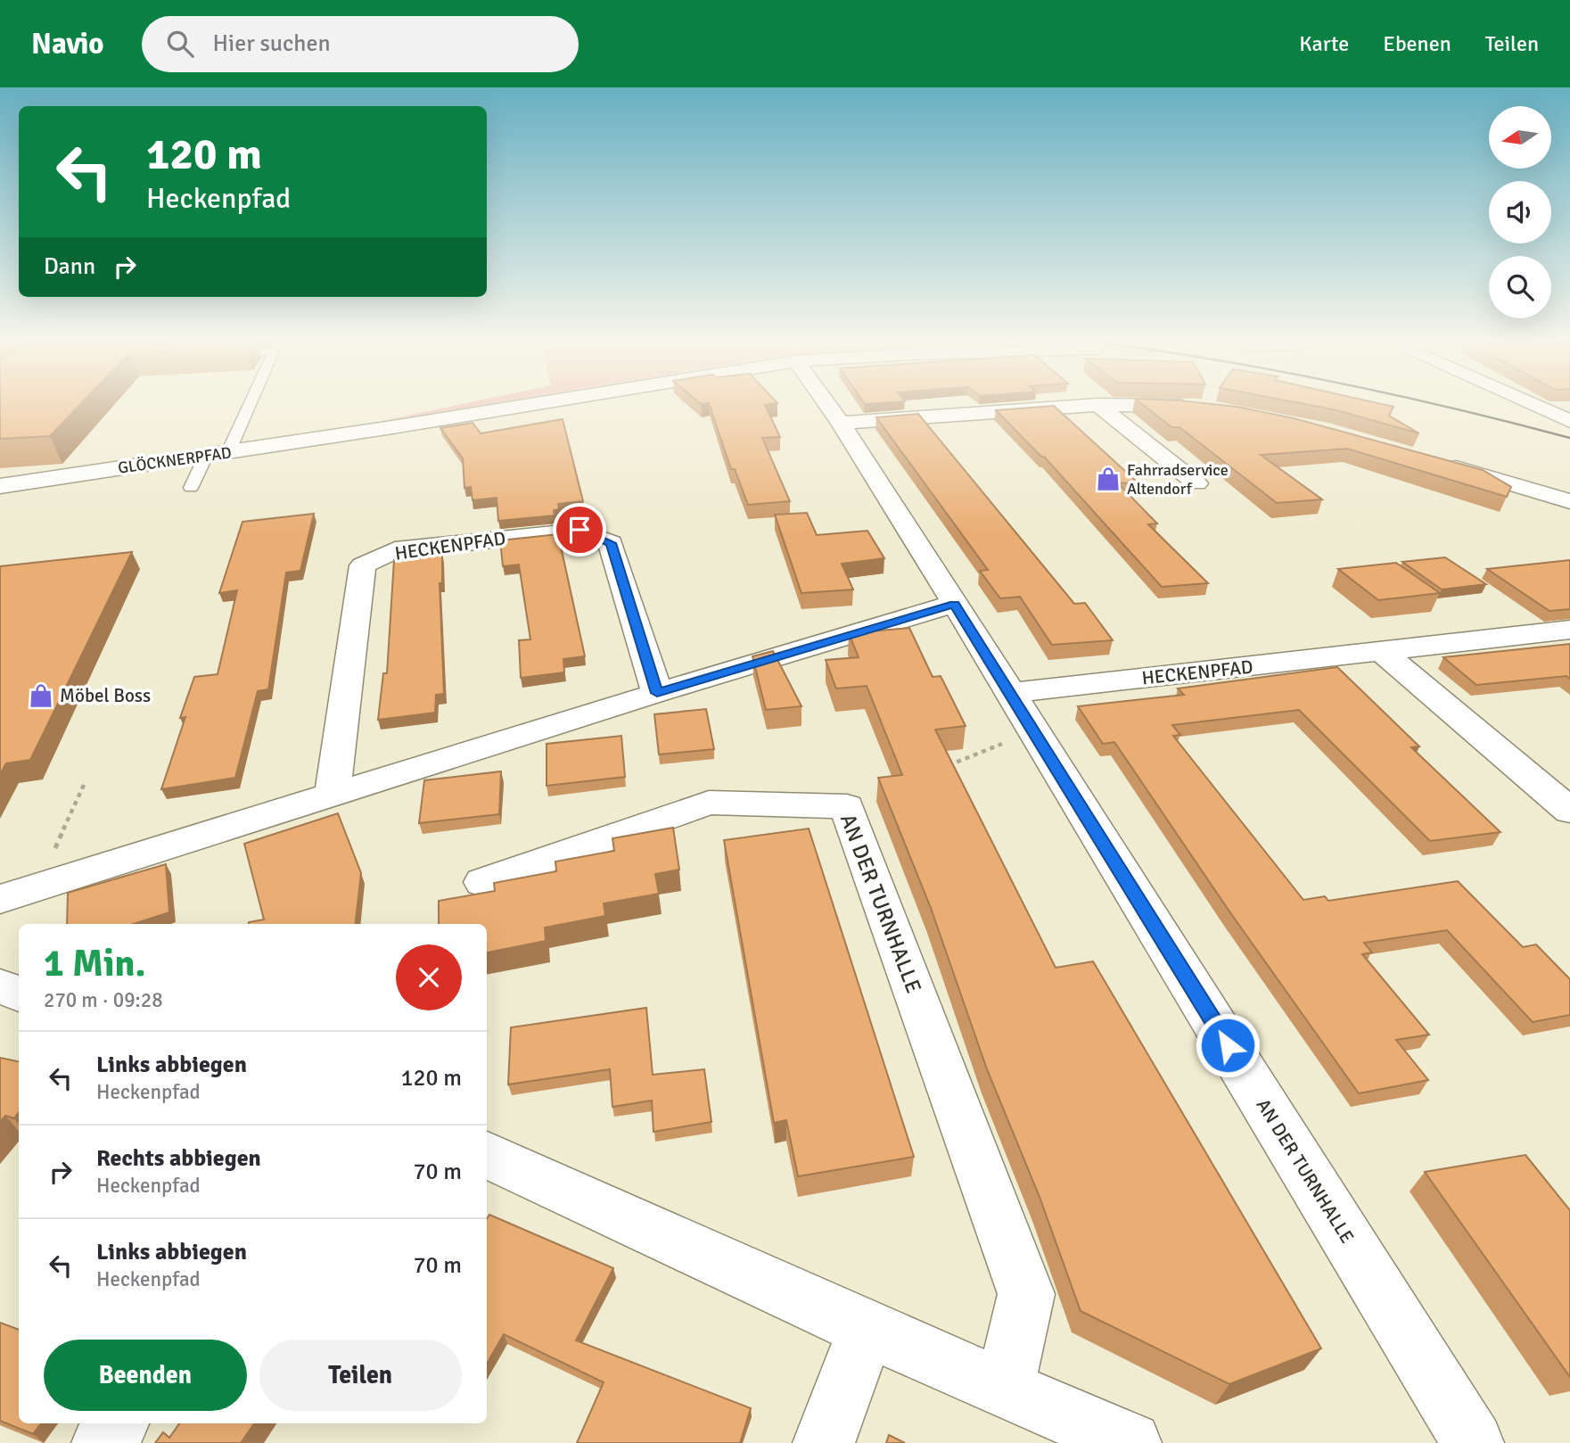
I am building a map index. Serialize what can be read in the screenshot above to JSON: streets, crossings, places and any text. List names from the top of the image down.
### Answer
{
  "streets": {
    "street": ["GLÖCKNERPFAD", "HECKENPFAD", "AN DER TURNHALLE"]
  },
  "crossings": [
    ["HECKENPFAD", "AN DER TURNHALLE"]
  ],
  "places": {
    "shop": ["Fahrradservice Altendorf", "Möbel Boss"]
  },
  "north": "left",
  "page": {
    "header": "Navio",
    "search": "Hier suchen",
    "nav": ["Karte", "Ebenen", "Teilen"],
    "turn": ["120 m", "Heckenpfad"],
    "then": "Dann",
    "heading": ["1 Min.", "270 m · 09:28"],
    "list": [
      {
        "name": "Links abbiegen",
        "note": "Heckenpfad",
        "value": "120 m"
      },
      {
        "name": "Rechts abbiegen",
        "note": "Heckenpfad",
        "value": "70 m"
      },
      {
        "name": "Links abbiegen",
        "note": "Heckenpfad",
        "value": "70 m"
      }
    ],
    "buttons": ["Beenden", "Teilen"]
  }
}
